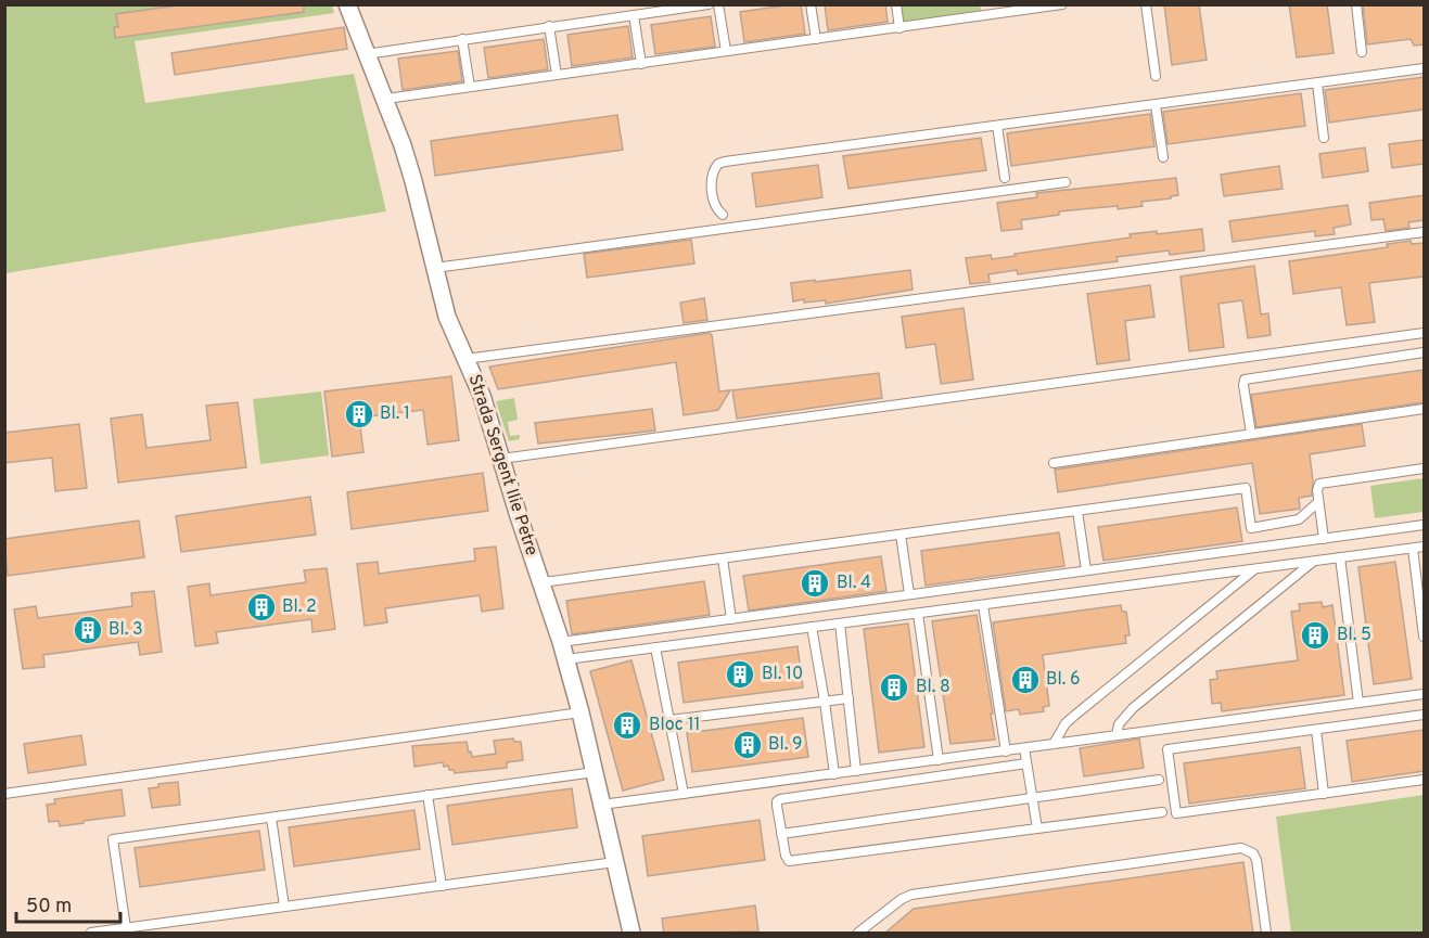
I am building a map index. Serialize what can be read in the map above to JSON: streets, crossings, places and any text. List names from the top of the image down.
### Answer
{
  "streets": {
    "street": ["Strada Sergent Ilie Petre"]
  },
  "places": {
    "building": [
      "Bl. 1",
      "Bl. 4",
      "Bl. 2",
      "Bl. 3",
      "Bl. 5",
      "Bl. 10",
      "Bl. 6",
      "Bl. 8",
      "Bloc 11",
      "Bl. 9"
    ]
  },
  "scale_bar": "50 m"
}
